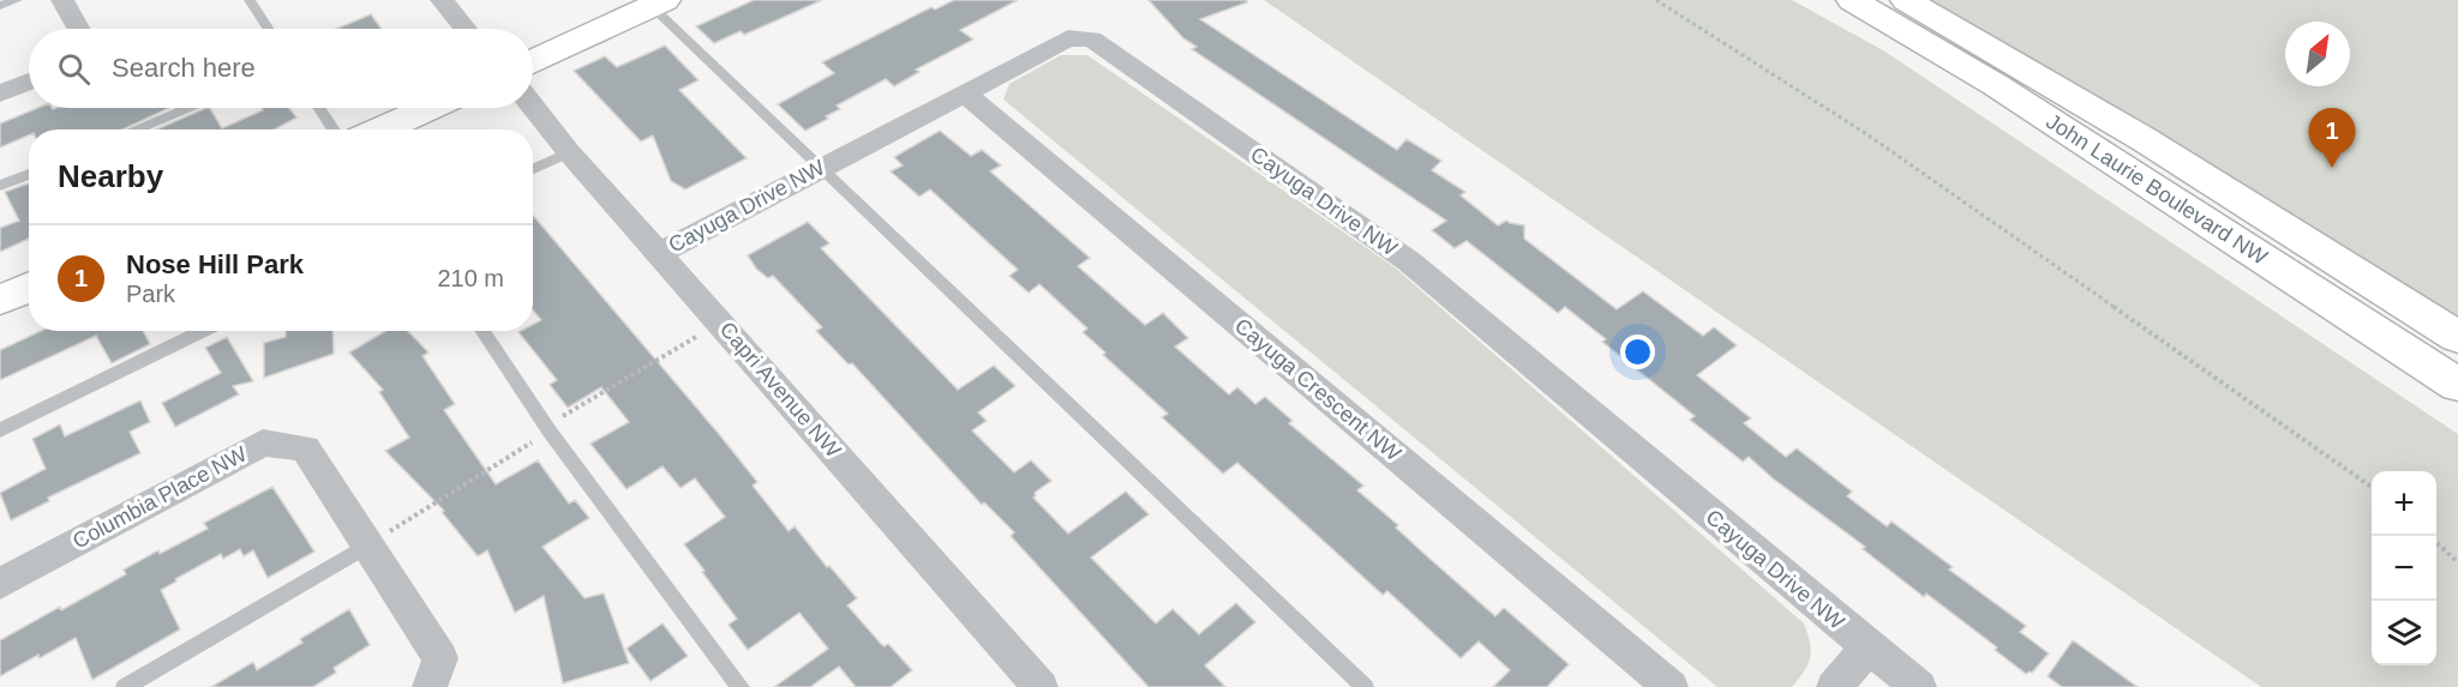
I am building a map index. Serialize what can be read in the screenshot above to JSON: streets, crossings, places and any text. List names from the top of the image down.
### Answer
{
  "streets": {
    "main road": ["John Laurie Boulevard NW"],
    "street": [
      "Cayuga Drive NW",
      "Capri Avenue NW",
      "Cayuga Crescent NW",
      "Columbia Place NW"
    ]
  },
  "crossings": [
    ["Cayuga Drive NW", "Capri Avenue NW"],
    ["Cayuga Drive NW", "Cayuga Crescent NW"]
  ],
  "north": "top right",
  "page": {
    "search": "Search here",
    "pins": "1",
    "heading": "Nearby",
    "list": [
      {
        "mark": "1",
        "name": "Nose Hill Park",
        "note": "Park",
        "value": "210 m"
      }
    ],
    "map_buttons": ["+", "−"]
  }
}
